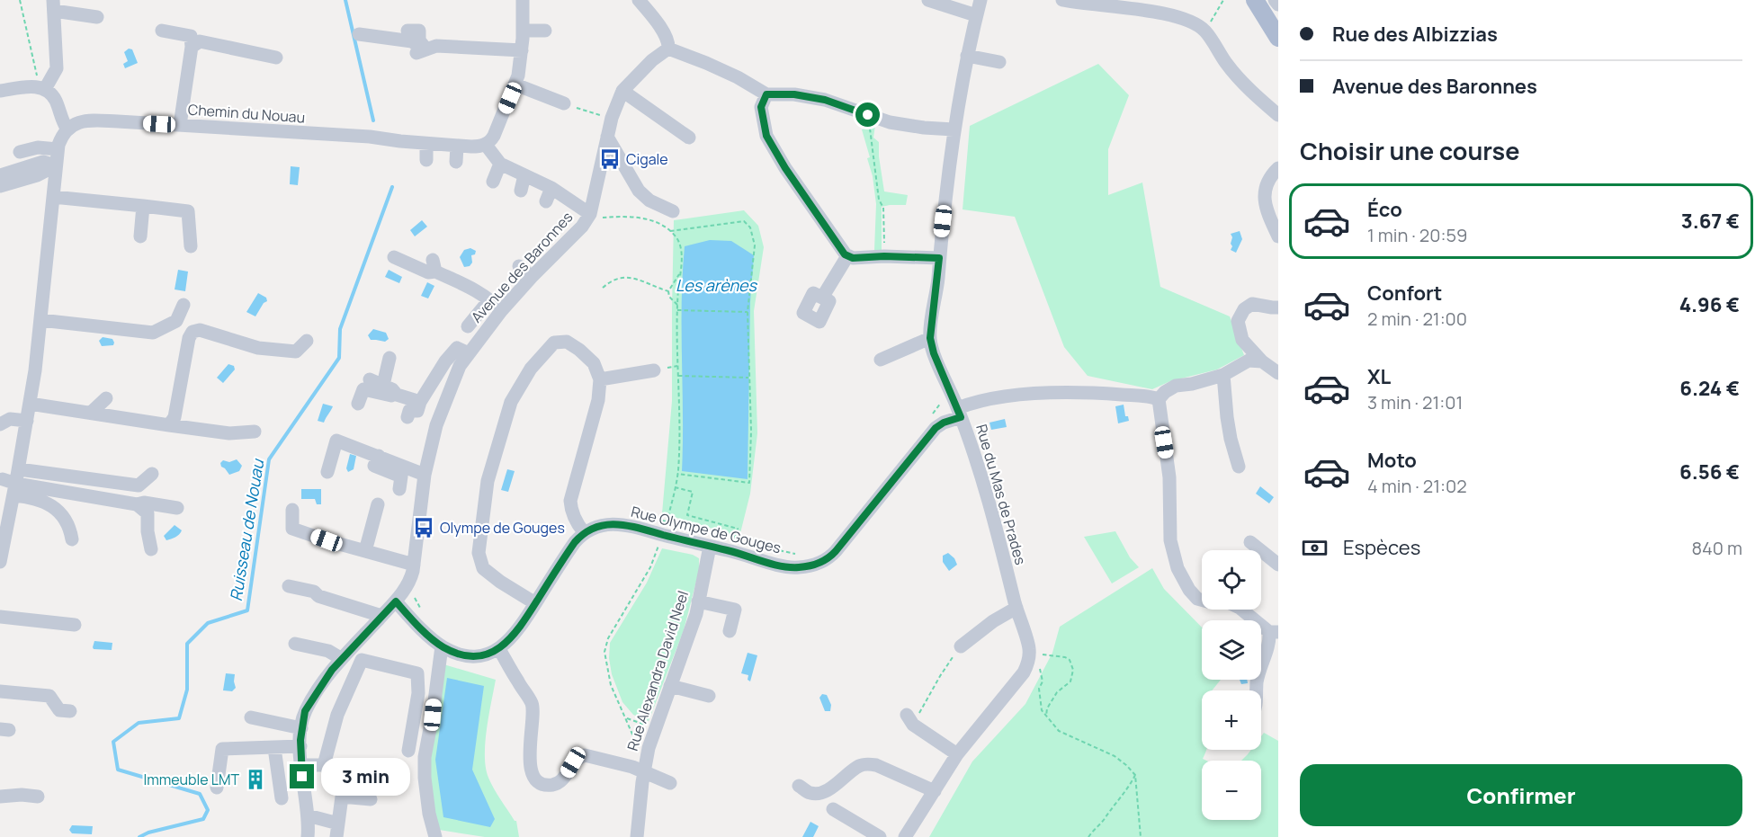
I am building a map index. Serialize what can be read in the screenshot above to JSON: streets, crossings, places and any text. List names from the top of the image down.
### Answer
{
  "streets": {
    "street": [
      "Chemin du Nouau",
      "Avenue des Baronnes",
      "Rue du Mas de Prades",
      "Rue Olympe de Gouges",
      "Rue Alexandra David Neel"
    ]
  },
  "crossings": [
    ["Rue du Mas de Prades", "Rue Olympe de Gouges"],
    ["Rue Olympe de Gouges", "Rue Alexandra David Neel"]
  ],
  "water": ["Les arènes", "Ruisseau de Nouau"],
  "places": {
    "bus stop": ["Cigale", "Olympe de Gouges"],
    "building": ["Immeuble LMT"]
  },
  "page": {
    "banner": ["Rue des Albizzias", "Avenue des Baronnes"],
    "heading": "Choisir une course",
    "list": [
      {
        "name": "Éco",
        "note": "1 min · 20:59",
        "value": "3.67 €"
      },
      {
        "name": "Confort",
        "note": "2 min · 21:00",
        "value": "4.96 €"
      },
      {
        "name": "XL",
        "note": "3 min · 21:01",
        "value": "6.24 €"
      },
      {
        "name": "Moto",
        "note": "4 min · 21:02",
        "value": "6.56 €"
      }
    ],
    "pay": ["Espèces", "840 m"],
    "map_buttons": ["+", "−"],
    "buttons": "Confirmer",
    "bubble": "3 min"
  }
}
